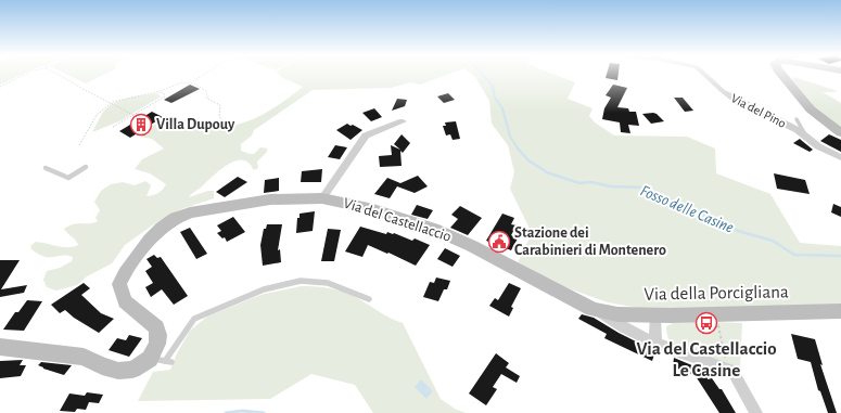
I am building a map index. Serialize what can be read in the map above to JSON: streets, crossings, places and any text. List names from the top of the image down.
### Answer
{
  "streets": {
    "street": ["Via del Pino", "Via del Castellaccio", "Via della Porcigliana"]
  },
  "crossings": [
    ["Via del Castellaccio", "Via della Porcigliana"]
  ],
  "water": ["Fosso delle Casine"],
  "places": {
    "building": ["Villa Dupouy"],
    "public building": ["Stazione dei Carabinieri di Montenero"],
    "bus stop": ["Via del Castellaccio Le Casine"]
  }
}
